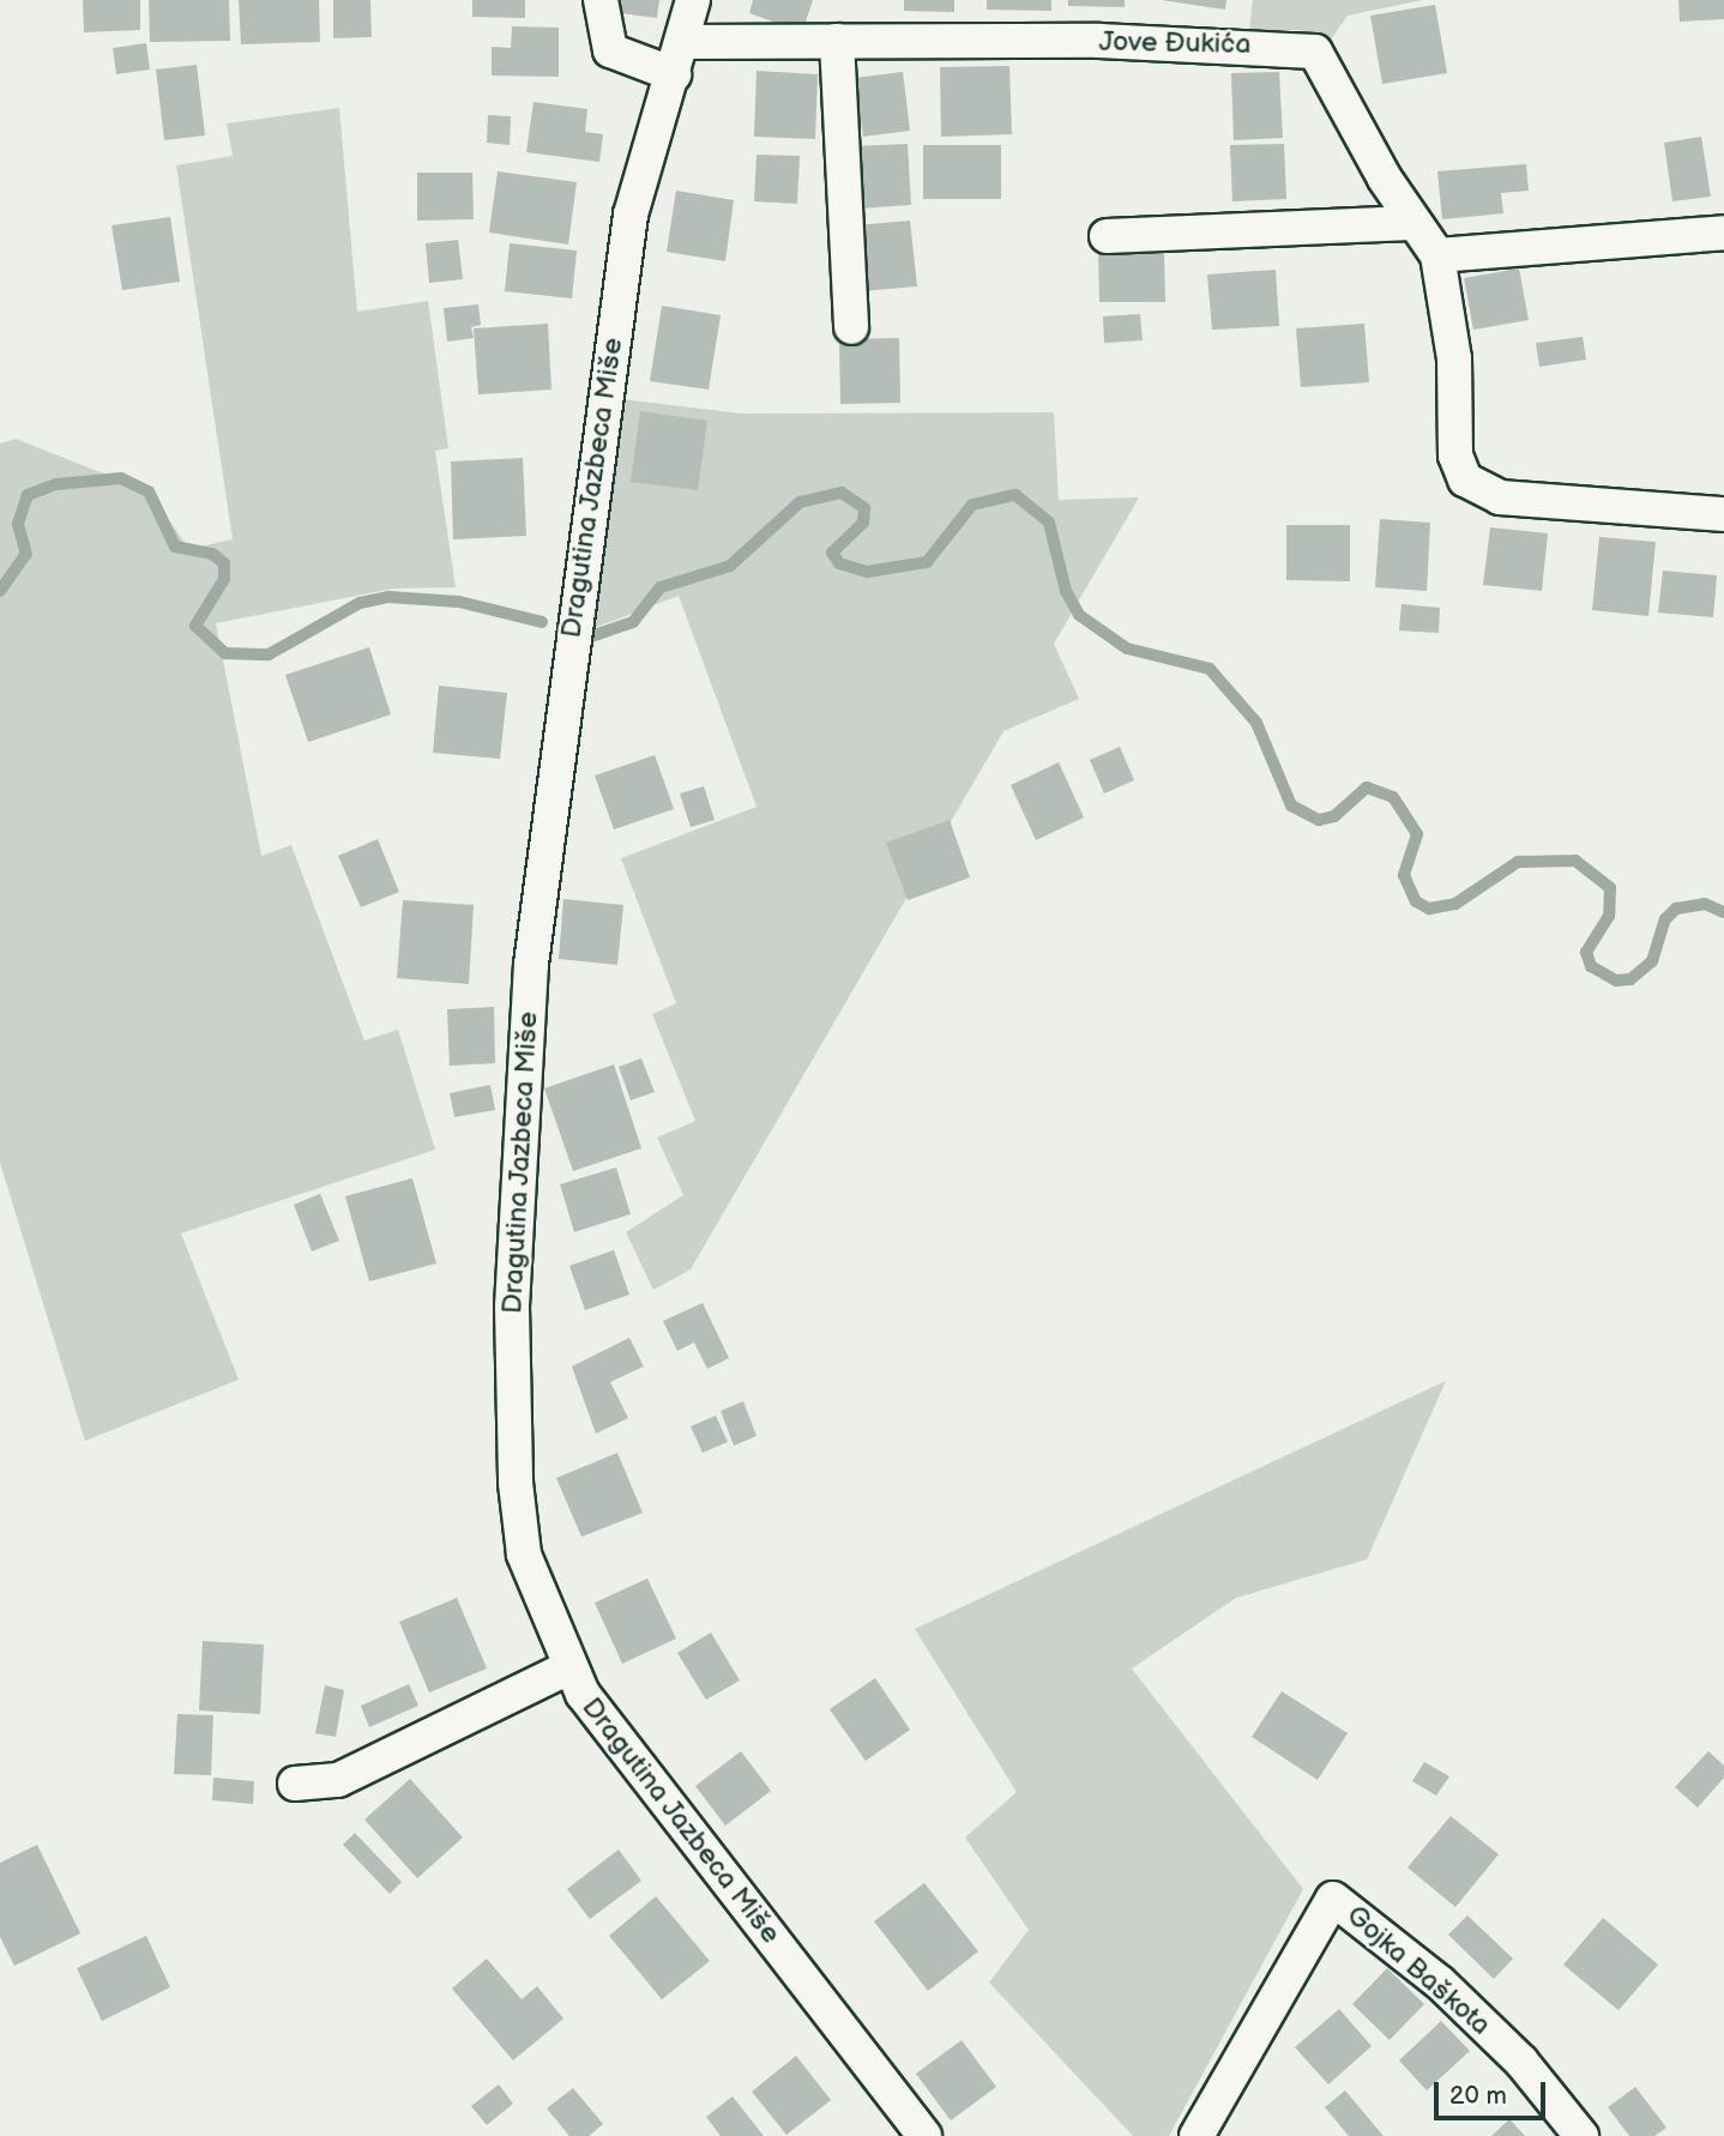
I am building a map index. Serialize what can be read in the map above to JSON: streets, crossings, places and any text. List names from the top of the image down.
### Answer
{
  "streets": {
    "street": ["Jove Đukića", "Dragutina Jazbeca Miše", "Gojka Baškota"]
  },
  "crossings": [
    ["Jove Đukića", "Dragutina Jazbeca Miše"]
  ],
  "scale_bar": "20 m"
}
